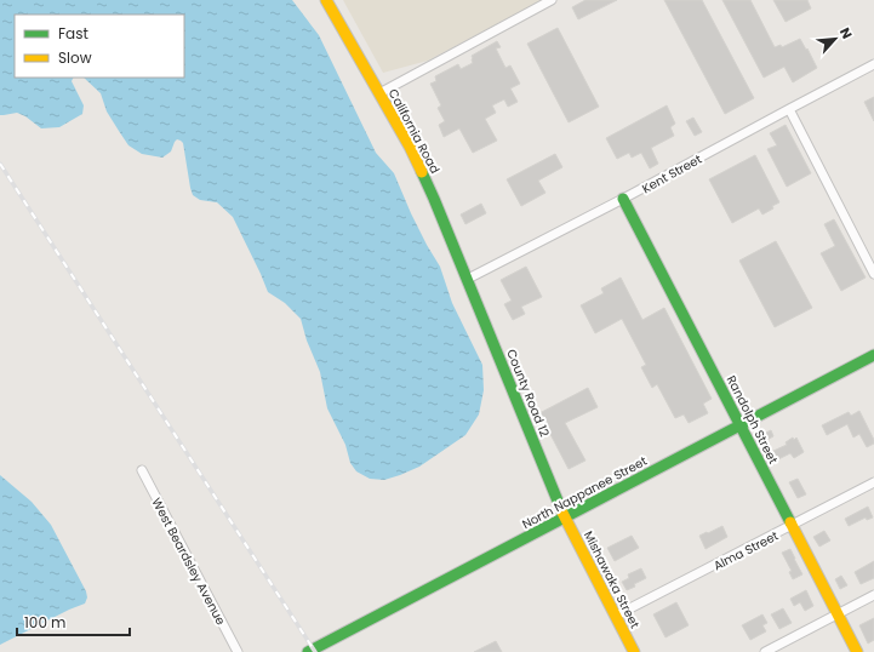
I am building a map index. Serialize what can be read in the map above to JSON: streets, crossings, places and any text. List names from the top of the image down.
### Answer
{
  "streets": {
    "main road": [
      "California Road",
      "County Road 12",
      "Randolph Street",
      "North Nappanee Street",
      "Mishawaka Street"
    ],
    "street": ["Kent Street", "Alma Street", "West Beardsley Avenue"]
  },
  "crossings": [
    ["California Road", "Kent Street"],
    ["California Road", "County Road 12"],
    ["Kent Street", "County Road 12"],
    ["Kent Street", "Randolph Street"],
    ["County Road 12", "North Nappanee Street"],
    ["County Road 12", "Mishawaka Street"],
    ["Randolph Street", "North Nappanee Street"],
    ["Randolph Street", "Alma Street"],
    ["North Nappanee Street", "Mishawaka Street"],
    ["Alma Street", "Mishawaka Street"]
  ],
  "legend": ["Fast", "Slow"],
  "scale_bar": "100 m",
  "north": "top right"
}
